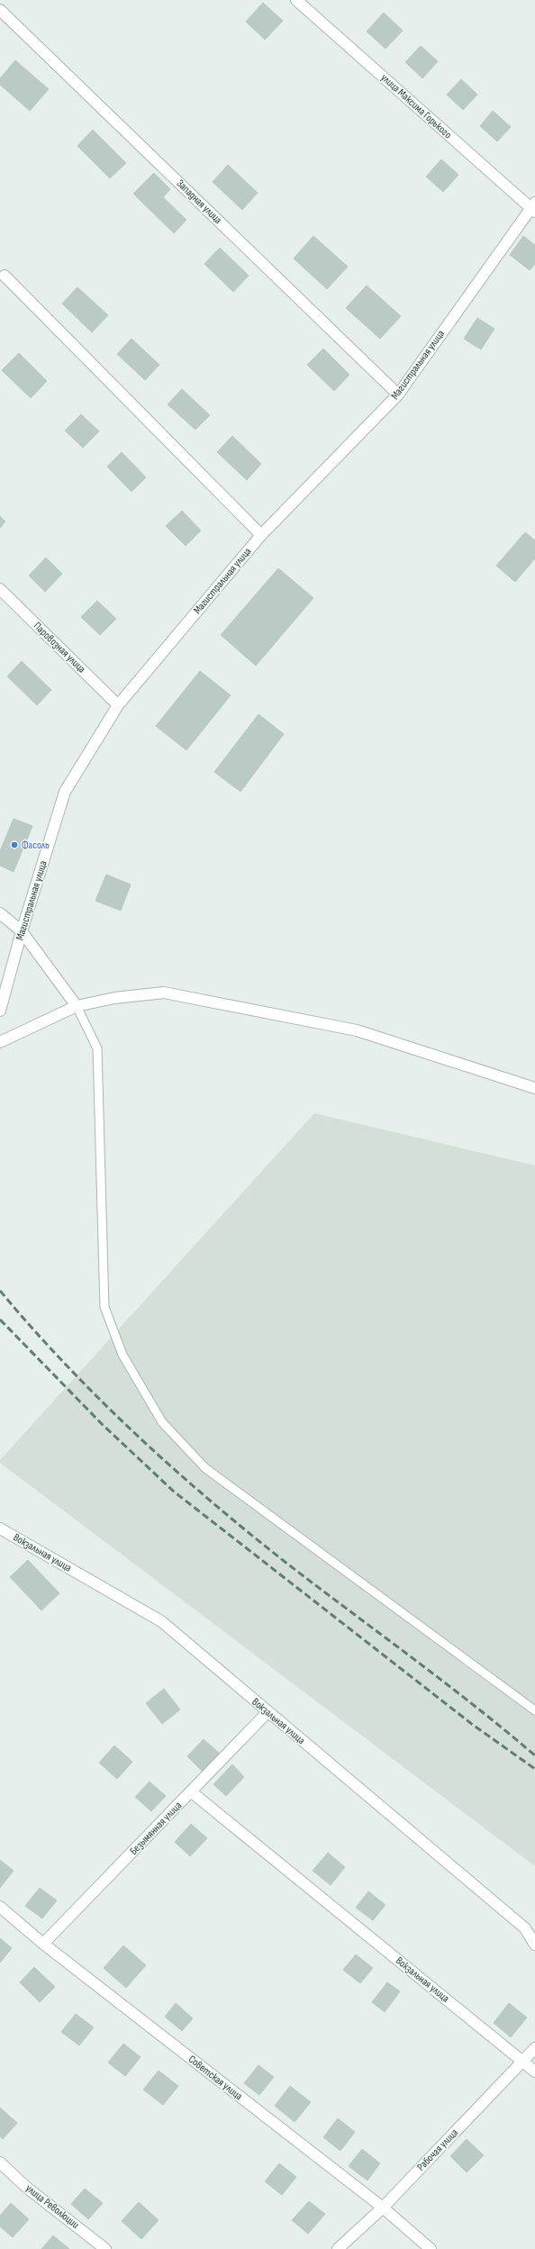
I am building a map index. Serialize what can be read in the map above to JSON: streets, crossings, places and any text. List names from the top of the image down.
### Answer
{
  "streets": {
    "street": [
      "улица Максима Горького",
      "Западная улица",
      "Магистральная улица",
      "Паровозная улица",
      "Вокзальная улица",
      "Безымянная улица",
      "Советская улица",
      "Рабочая улица",
      "улица Революции"
    ]
  },
  "crossings": [
    ["улица Максима Горького", "Магистральная улица"],
    ["Западная улица", "Магистральная улица"],
    ["Магистральная улица", "Паровозная улица"],
    ["Вокзальная улица", "Безымянная улица"],
    ["Вокзальная улица", "Рабочая улица"],
    ["Безымянная улица", "Советская улица"],
    ["Советская улица", "Рабочая улица"]
  ],
  "places": ["Фасоль"]
}
